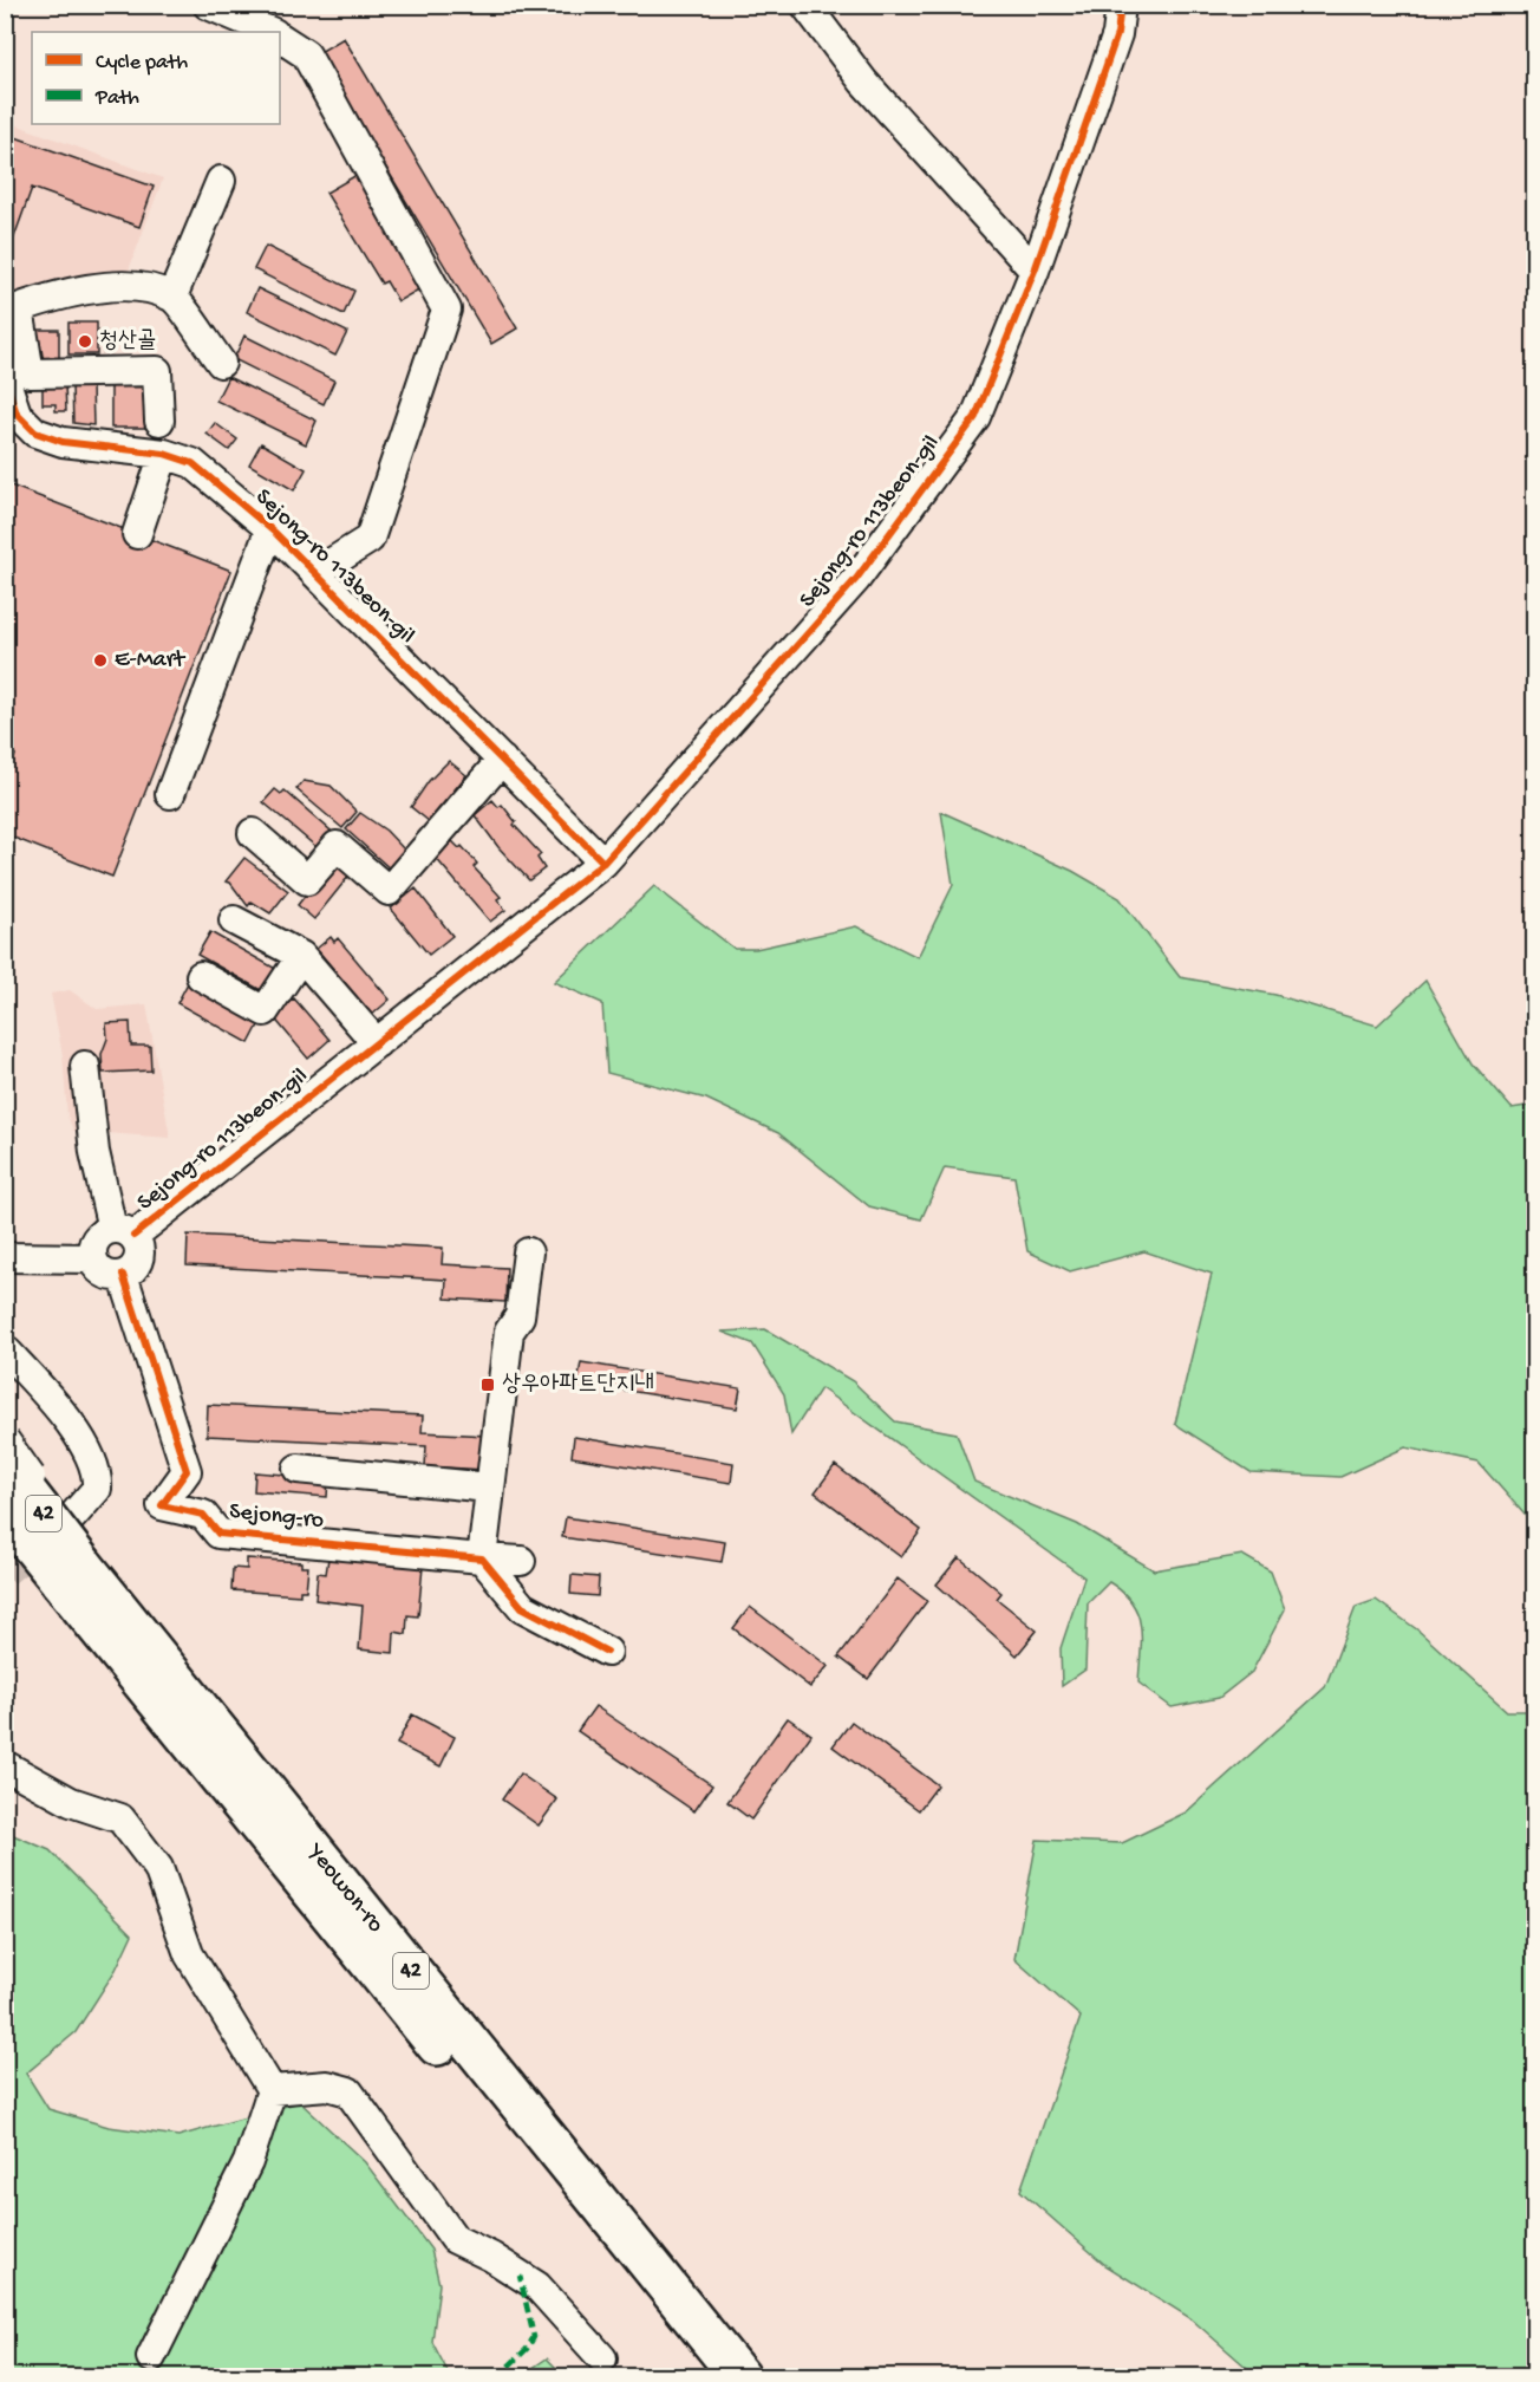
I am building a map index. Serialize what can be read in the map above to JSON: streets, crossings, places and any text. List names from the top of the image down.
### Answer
{
  "streets": {
    "highway": ["42", "Yeowon-ro"],
    "street": ["Sejong-ro 113beon-gil", "Sejong-ro"]
  },
  "crossings": [
    ["Sejong-ro 113beon-gil", "Sejong-ro"],
    ["42", "Yeowon-ro"]
  ],
  "places": {
    "other": ["청산골", "E-Mart"],
    "transit": ["상우아파트단지내"]
  },
  "legend": ["Cycle path", "Path"]
}
